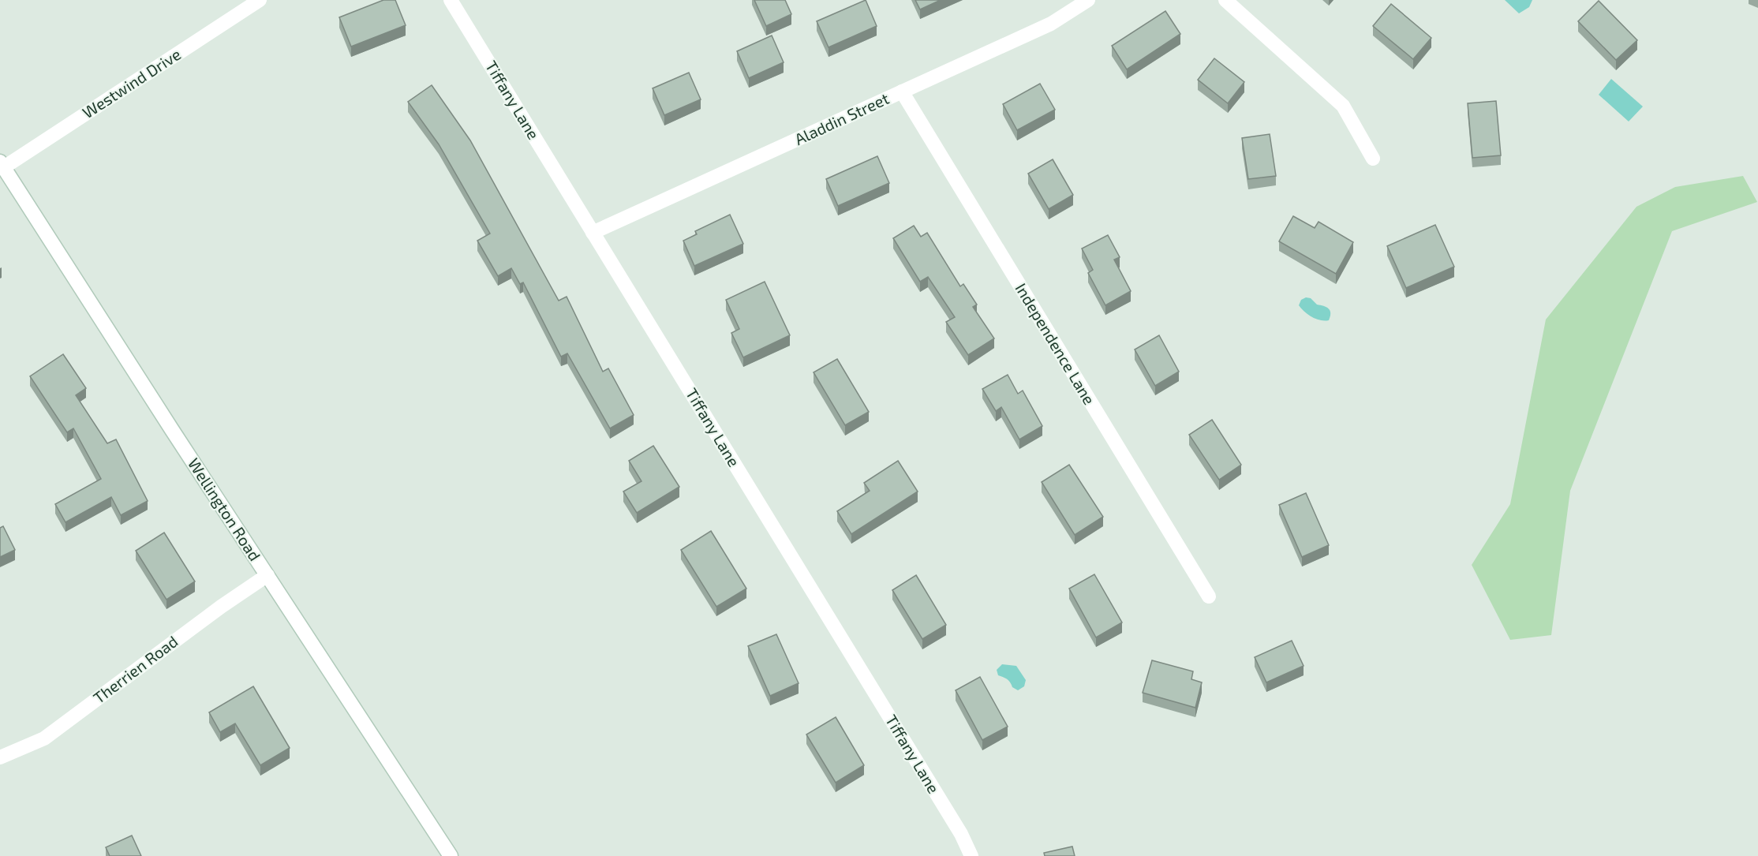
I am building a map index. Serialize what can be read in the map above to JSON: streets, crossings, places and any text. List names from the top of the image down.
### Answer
{
  "streets": {
    "street": [
      "Westwind Drive",
      "Tiffany Lane",
      "Aladdin Street",
      "Independence Lane",
      "Wellington Road",
      "Therrien Road"
    ]
  },
  "crossings": [
    ["Westwind Drive", "Wellington Road"],
    ["Tiffany Lane", "Aladdin Street"],
    ["Aladdin Street", "Independence Lane"],
    ["Wellington Road", "Therrien Road"]
  ]
}
